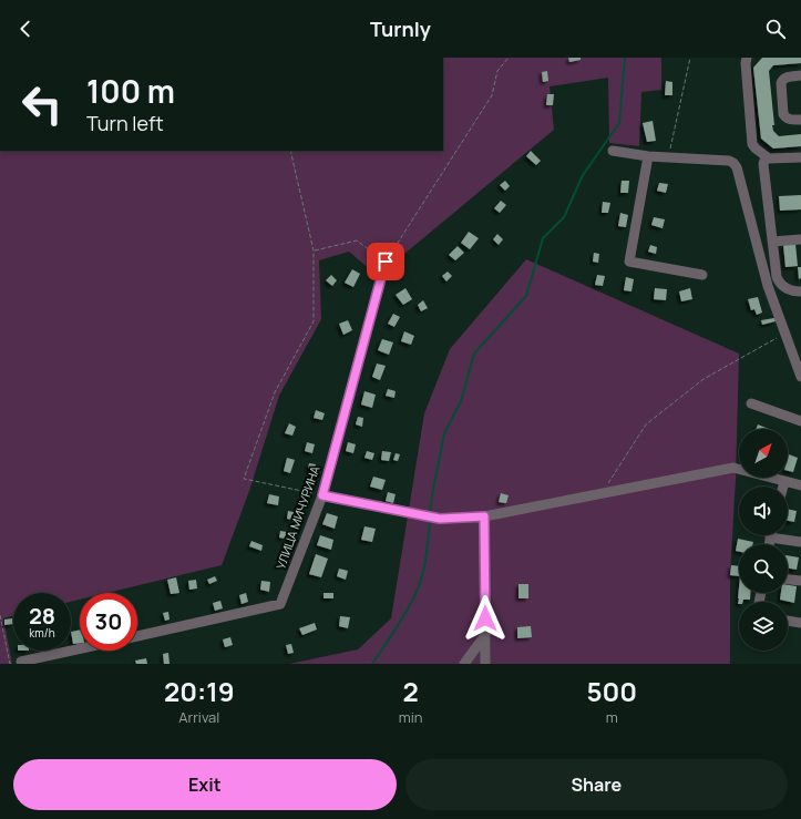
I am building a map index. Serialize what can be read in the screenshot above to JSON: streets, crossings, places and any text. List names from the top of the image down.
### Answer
{
  "streets": {
    "street": ["УЛИЦА МИЧУРИНА"]
  },
  "north": "top right",
  "page": {
    "header": "Turnly",
    "turn": ["100 m", "Turn left"],
    "speed": "28 km/h",
    "limit": "30",
    "eta": [
      "20:19",
      "Arrival",
      "2",
      "min",
      "500",
      "m"
    ],
    "buttons": ["Exit", "Share"]
  }
}
